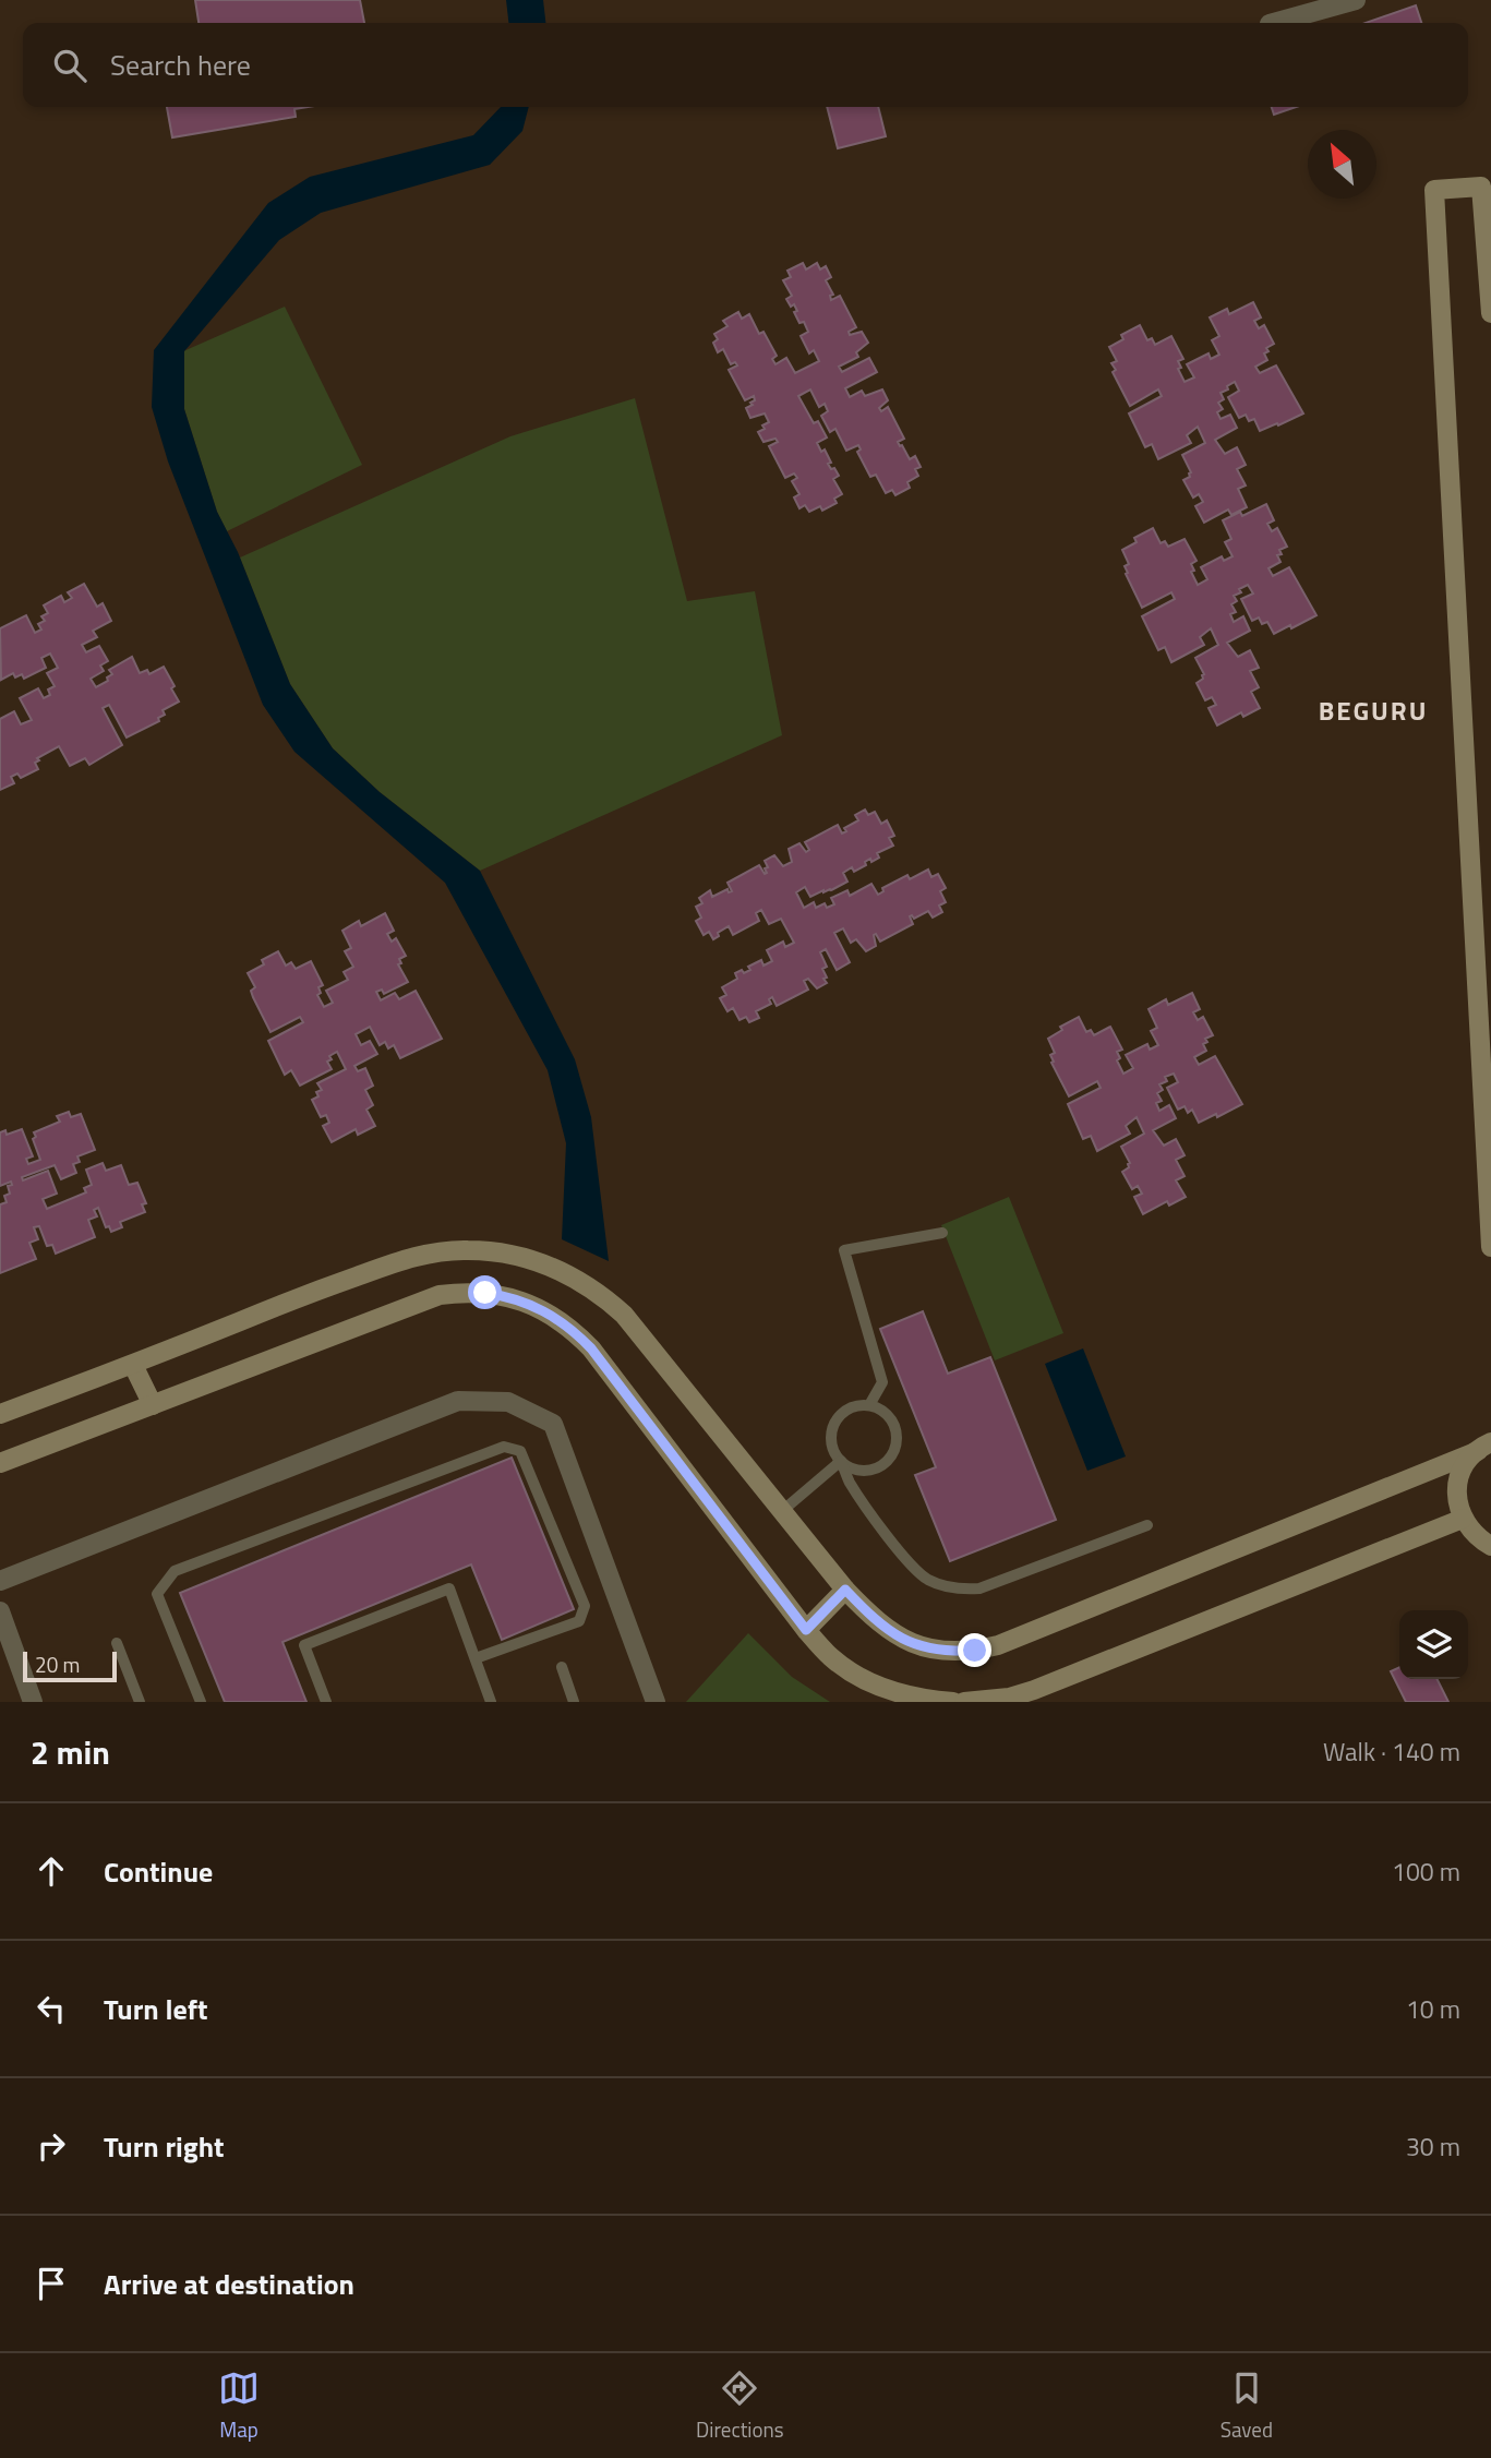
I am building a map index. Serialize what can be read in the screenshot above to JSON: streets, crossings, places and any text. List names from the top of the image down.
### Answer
{
  "districts": ["BEGURU"],
  "scale_bar": "20 m",
  "north": "top left",
  "page": {
    "search": "Search here",
    "scale": "20 m",
    "heading": ["2 min", "Walk · 140 m"],
    "list": [
      ["Continue", "100 m"],
      ["Turn left", "10 m"],
      ["Turn right", "30 m"],
      "Arrive at destination"
    ],
    "nav": ["Map", "Directions", "Saved"]
  }
}
